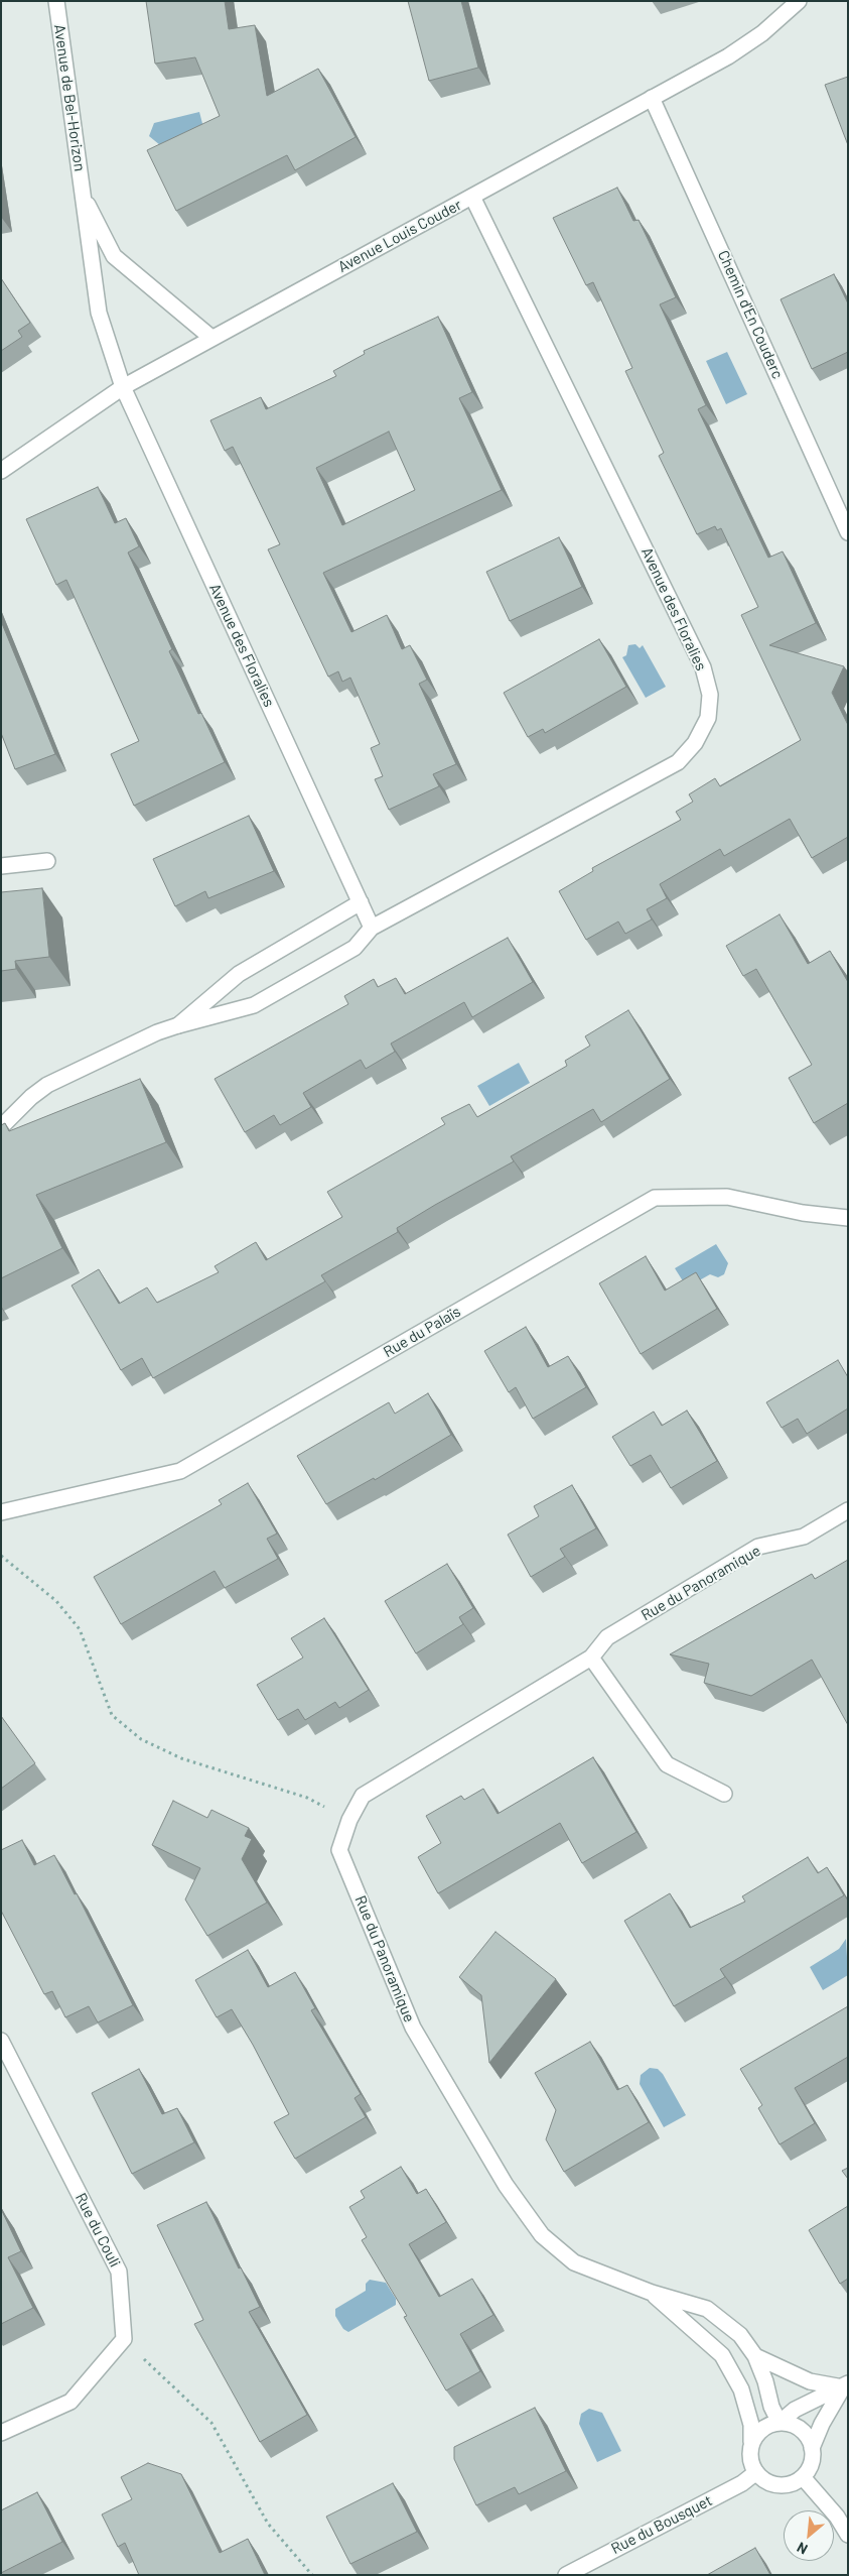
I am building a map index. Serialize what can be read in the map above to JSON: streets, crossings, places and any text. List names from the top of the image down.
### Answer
{
  "streets": {
    "street": [
      "Avenue de Bel-Horizon",
      "Avenue Louis Couder",
      "Chemin d'En Couderc",
      "Avenue des Floralies",
      "Rue du Palaïs",
      "Rue du Panoramique",
      "Rue du Couli",
      "Rue du Bousquet"
    ]
  },
  "crossings": [
    ["Avenue de Bel-Horizon", "Avenue Louis Couder"],
    ["Avenue de Bel-Horizon", "Avenue des Floralies"],
    ["Avenue Louis Couder", "Chemin d'En Couderc"],
    ["Avenue Louis Couder", "Avenue des Floralies"],
    ["Rue du Panoramique", "Rue du Bousquet"]
  ],
  "north": "bottom left"
}
